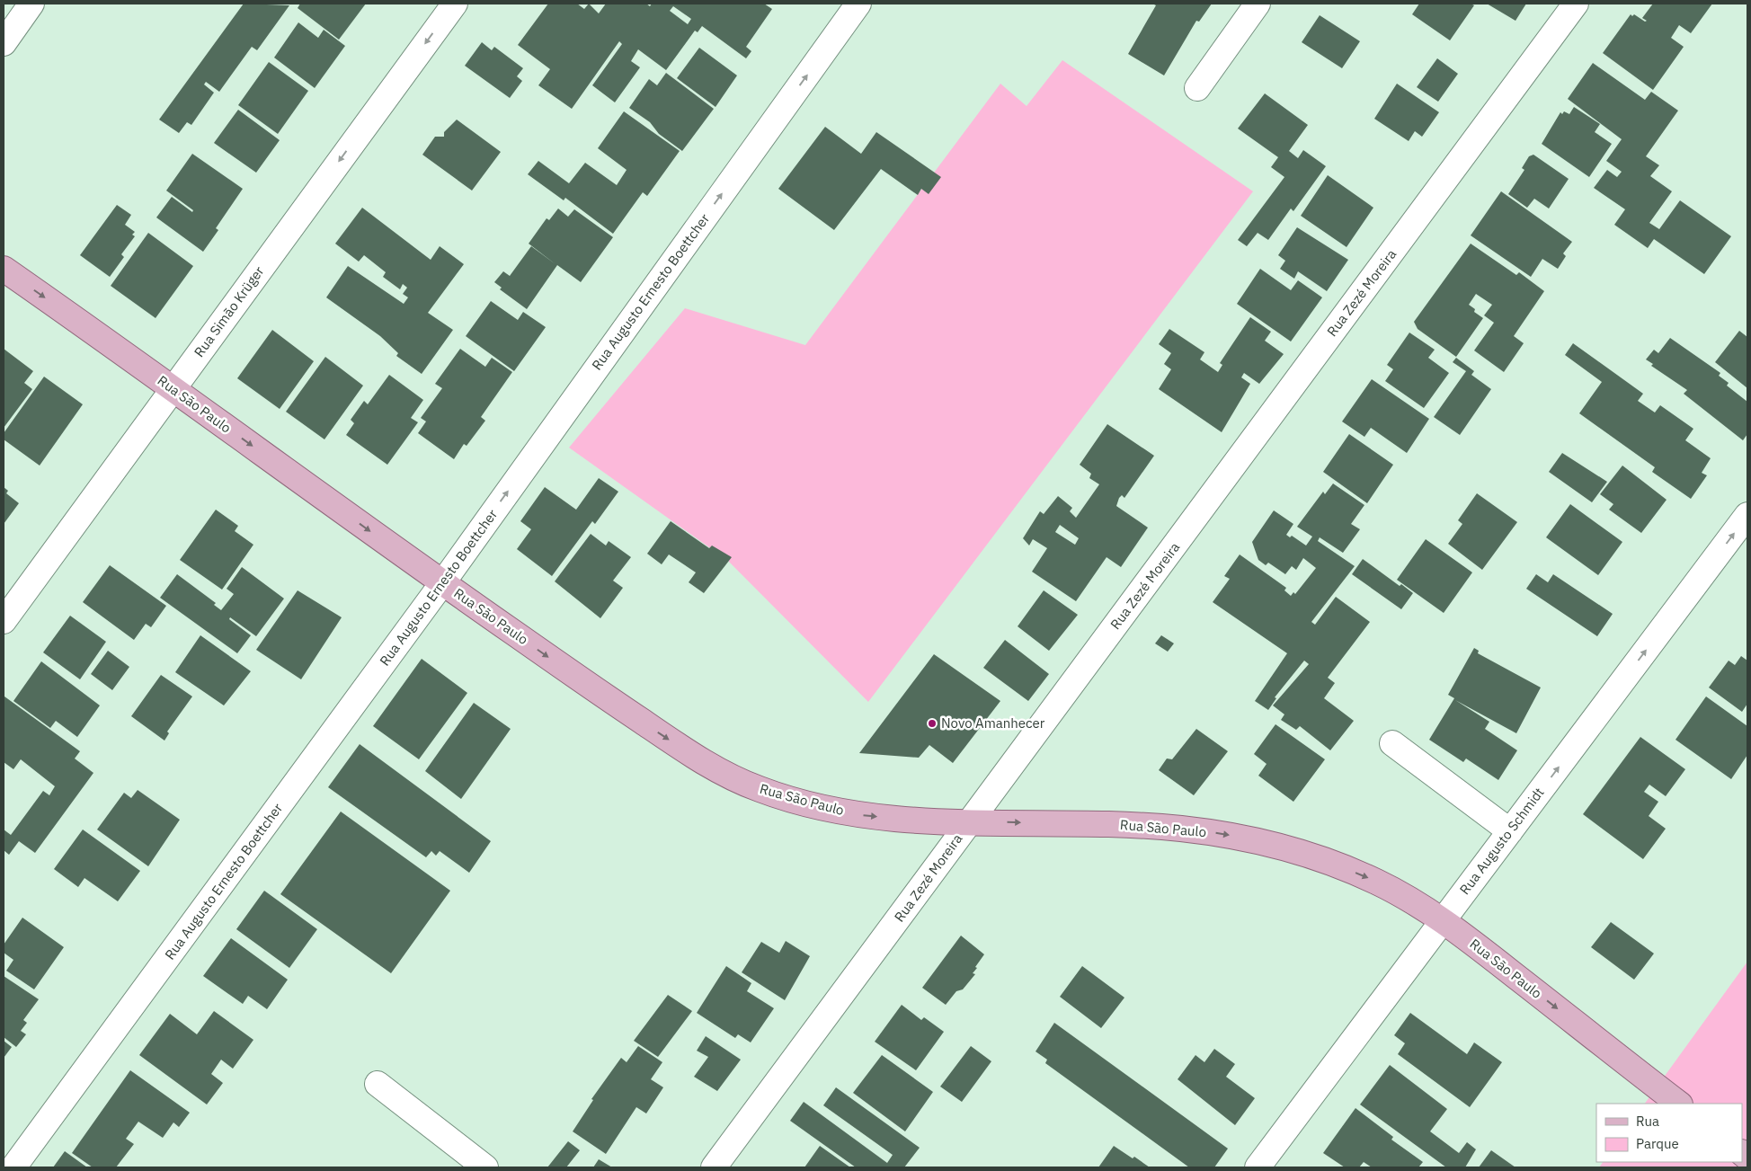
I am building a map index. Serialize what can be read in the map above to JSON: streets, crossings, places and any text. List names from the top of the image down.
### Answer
{
  "streets": {
    "main road": ["Rua São Paulo"],
    "street": [
      "Rua Augusto Ernesto Boettcher",
      "Rua Zezé Moreira",
      "Rua Simão Krüger",
      "Rua Augusto Schmidt"
    ]
  },
  "crossings": [
    ["Rua Augusto Ernesto Boettcher", "Rua São Paulo"],
    ["Rua Zezé Moreira", "Rua São Paulo"],
    ["Rua Simão Krüger", "Rua São Paulo"],
    ["Rua São Paulo", "Rua Augusto Schmidt"]
  ],
  "one_way": [
    "Rua Augusto Ernesto Boettcher",
    "Rua Simão Krüger",
    "Rua São Paulo",
    "Rua Augusto Schmidt"
  ],
  "places": ["Novo Amanhecer"],
  "legend": ["Rua", "Parque"]
}
